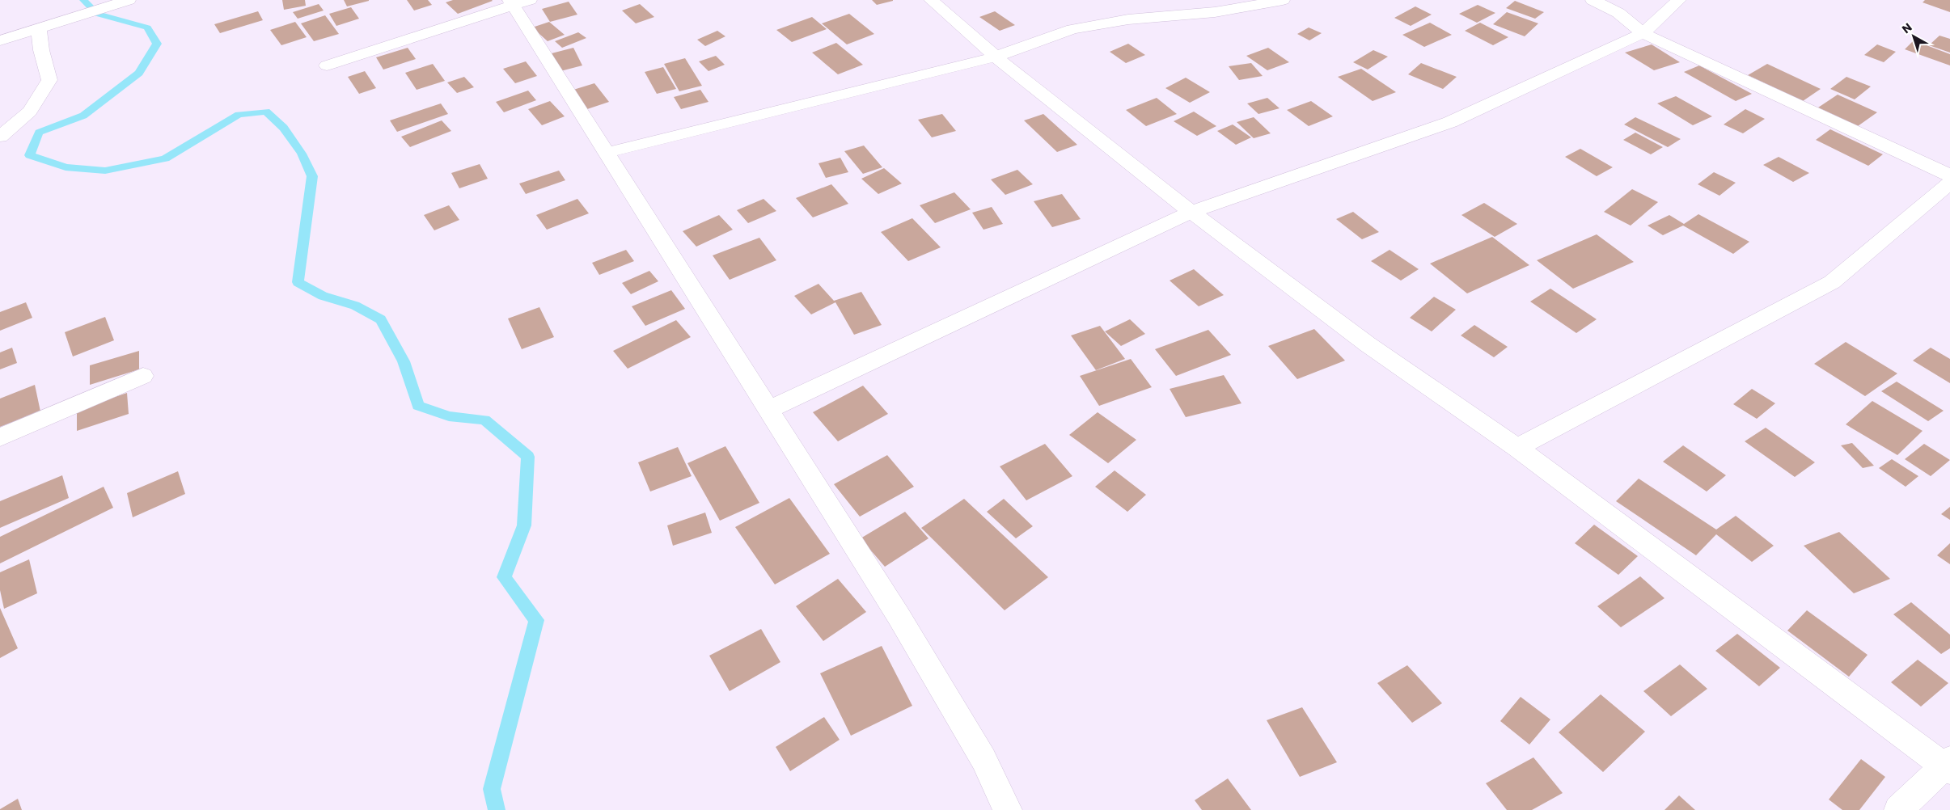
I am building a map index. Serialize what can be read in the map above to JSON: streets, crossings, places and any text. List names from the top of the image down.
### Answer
{
  "north": "top left"
}
